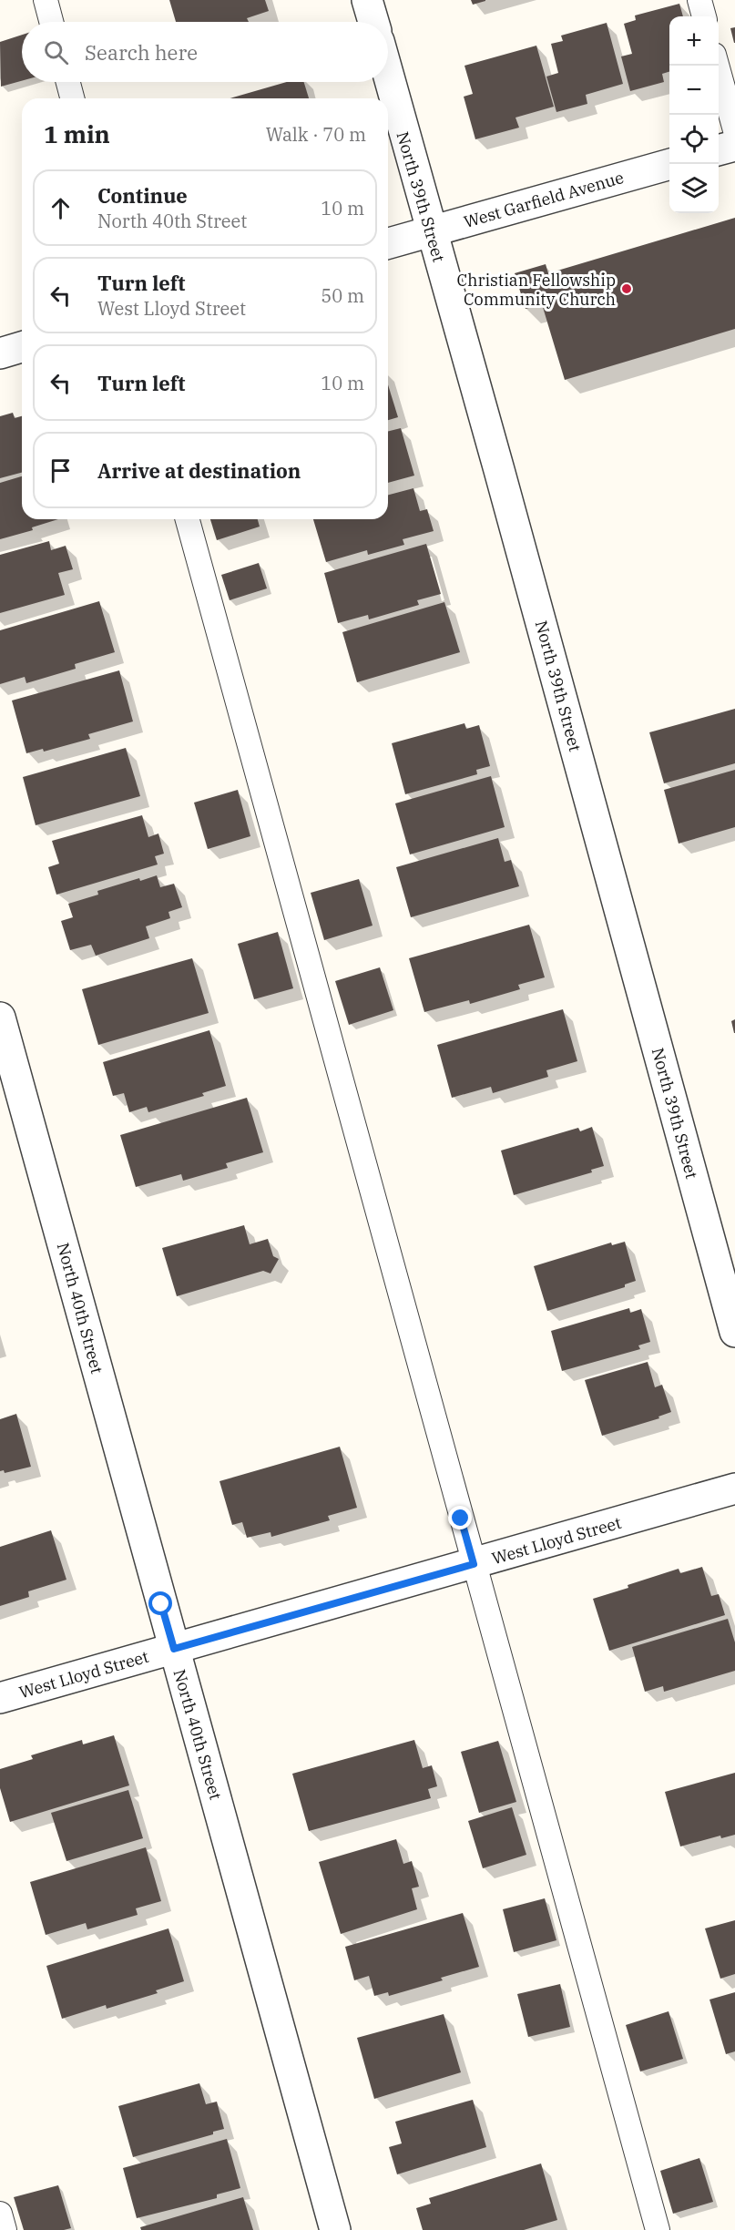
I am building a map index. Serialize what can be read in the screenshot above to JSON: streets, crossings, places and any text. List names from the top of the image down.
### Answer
{
  "streets": {
    "street": [
      "North 39th Street",
      "West Garfield Avenue",
      "North 40th Street",
      "West Lloyd Street"
    ]
  },
  "crossings": [
    ["North 39th Street", "West Garfield Avenue"],
    ["North 40th Street", "West Lloyd Street"]
  ],
  "places": ["Christian Fellowship Community Church"],
  "page": {
    "map_buttons": ["+", "−"],
    "search": "Search here",
    "heading": ["1 min", "Walk · 70 m"],
    "list": [
      ["Continue", "North 40th Street", "10 m"],
      ["Turn left", "West Lloyd Street", "50 m"],
      ["Turn left", "10 m"],
      "Arrive at destination"
    ]
  }
}
